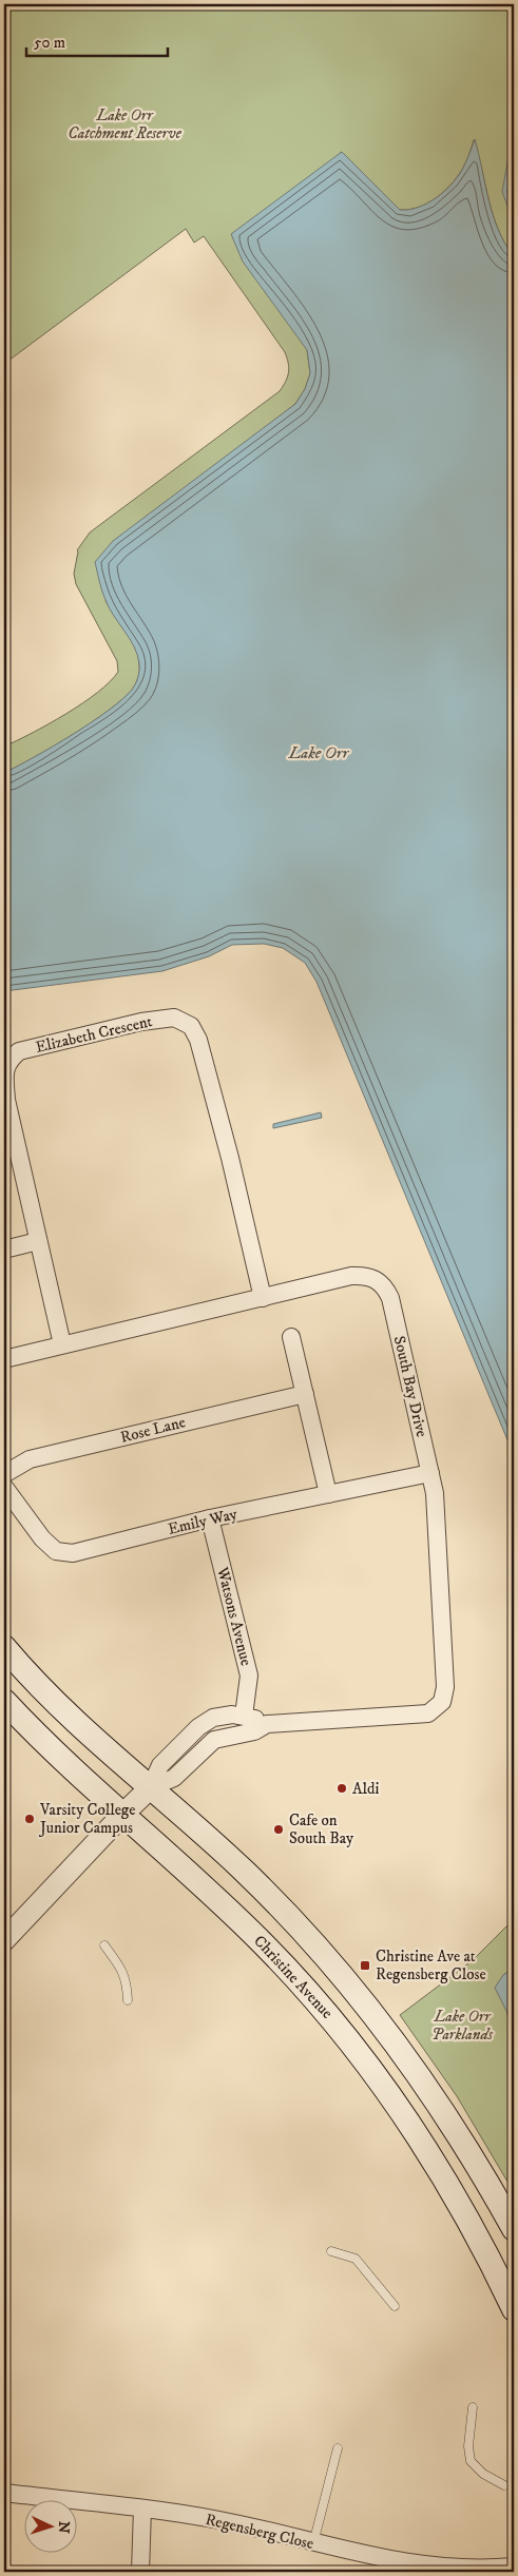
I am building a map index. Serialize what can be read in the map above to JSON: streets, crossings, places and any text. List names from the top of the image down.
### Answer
{
  "streets": {
    "main road": ["Christine Avenue"],
    "street": [
      "Elizabeth Crescent",
      "South Bay Drive",
      "Rose Lane",
      "Emily Way",
      "Watsons Avenue",
      "Regensberg Close"
    ]
  },
  "crossings": [
    ["Elizabeth Crescent", "South Bay Drive"],
    ["South Bay Drive", "Emily Way"],
    ["South Bay Drive", "Watsons Avenue"],
    ["Emily Way", "Watsons Avenue"]
  ],
  "water": ["Lake Orr"],
  "parks": ["Lake Orr Catchment Reserve", "Lake Orr Parklands"],
  "places": {
    "other": ["Aldi", "Varsity College Junior Campus", "Cafe on South Bay"],
    "transit": ["Christine Ave at Regensberg Close"]
  },
  "scale_bar": "50 m",
  "north": "right"
}
